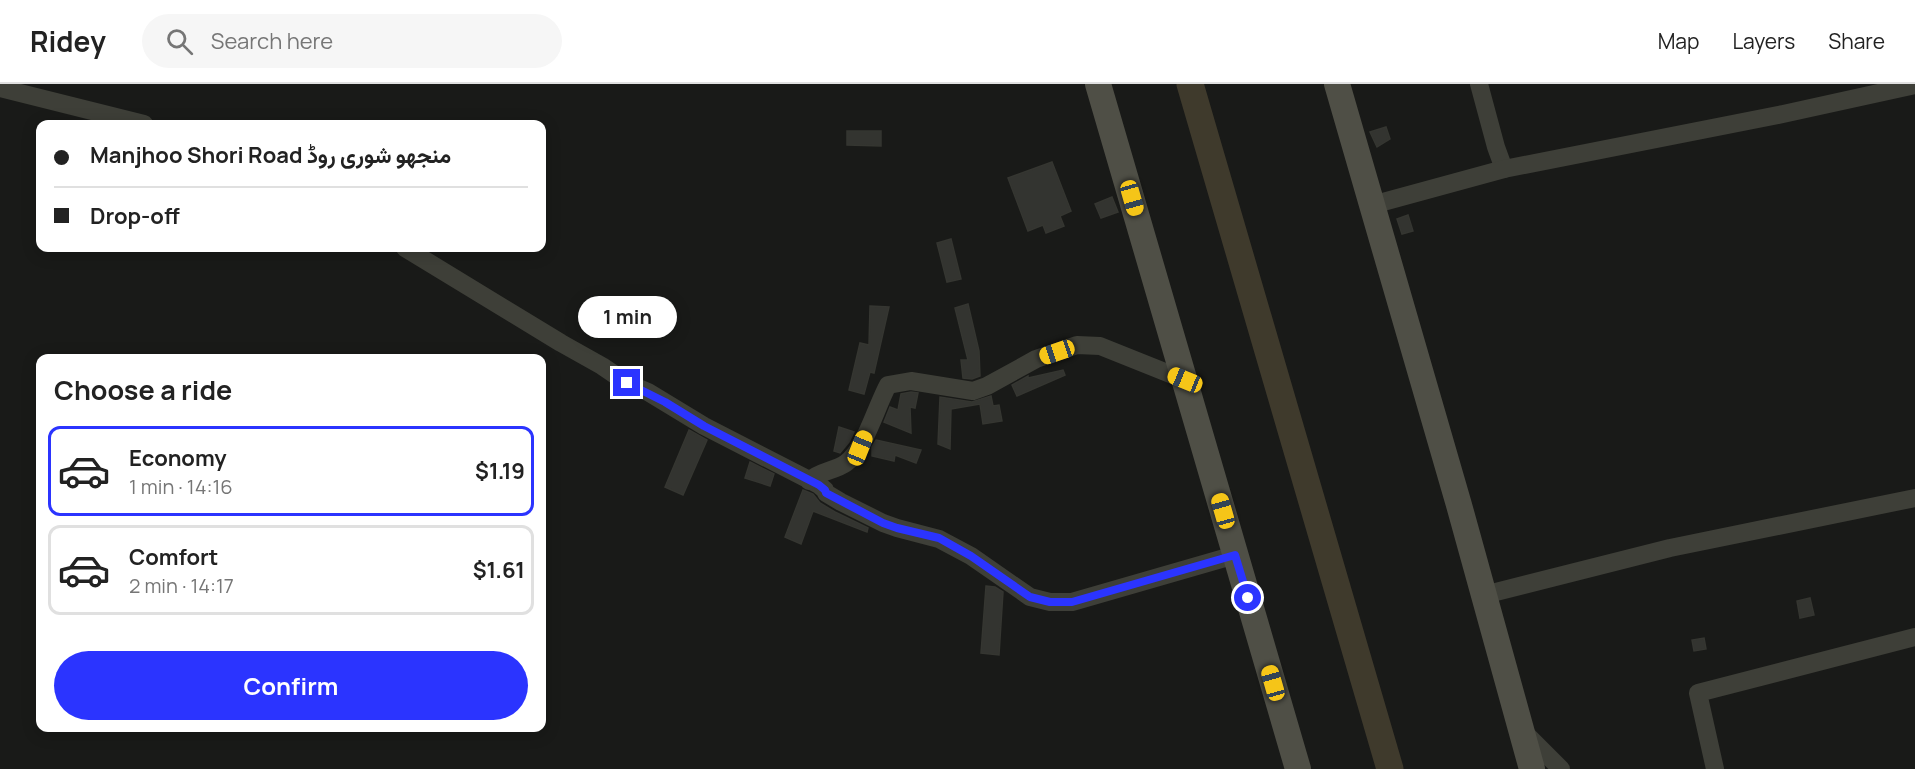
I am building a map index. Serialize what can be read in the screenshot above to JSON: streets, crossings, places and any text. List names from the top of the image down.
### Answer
{
  "page": {
    "header": "Ridey",
    "search": "Search here",
    "nav": ["Map", "Layers", "Share"],
    "banner": ["Manjhoo Shori Road منجھو شوری روڈ", "Drop-off"],
    "bubble": "1 min",
    "heading": "Choose a ride",
    "list": [
      {
        "name": "Economy",
        "note": "1 min · 14:16",
        "value": "$1.19"
      },
      {
        "name": "Comfort",
        "note": "2 min · 14:17",
        "value": "$1.61"
      }
    ],
    "buttons": "Confirm"
  }
}
